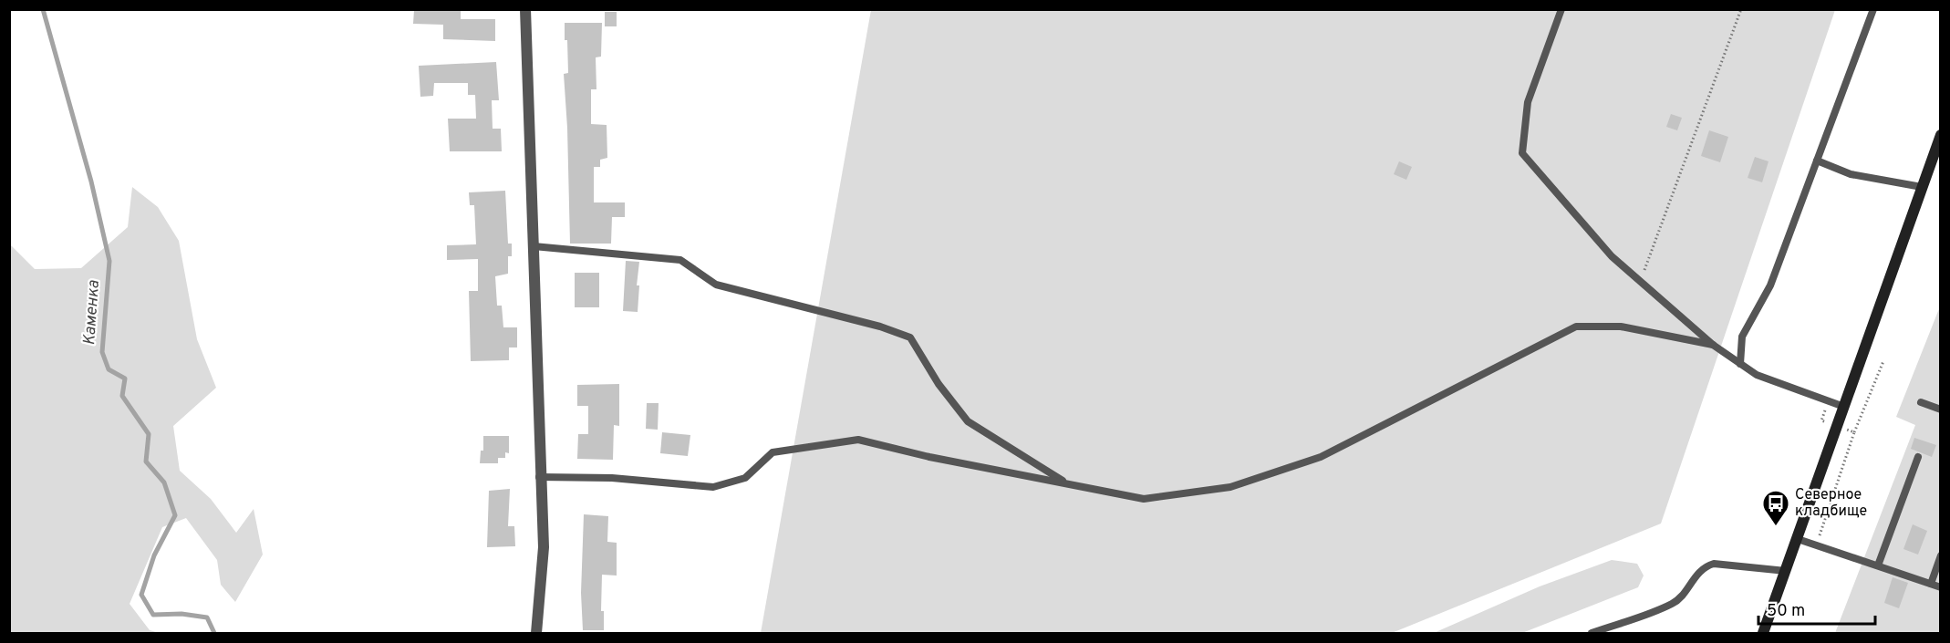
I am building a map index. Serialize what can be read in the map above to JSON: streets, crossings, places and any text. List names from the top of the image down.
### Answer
{
  "water": ["Каменка"],
  "places": {
    "bus stop": ["Северное кладбище"]
  },
  "scale_bar": "50 m"
}
